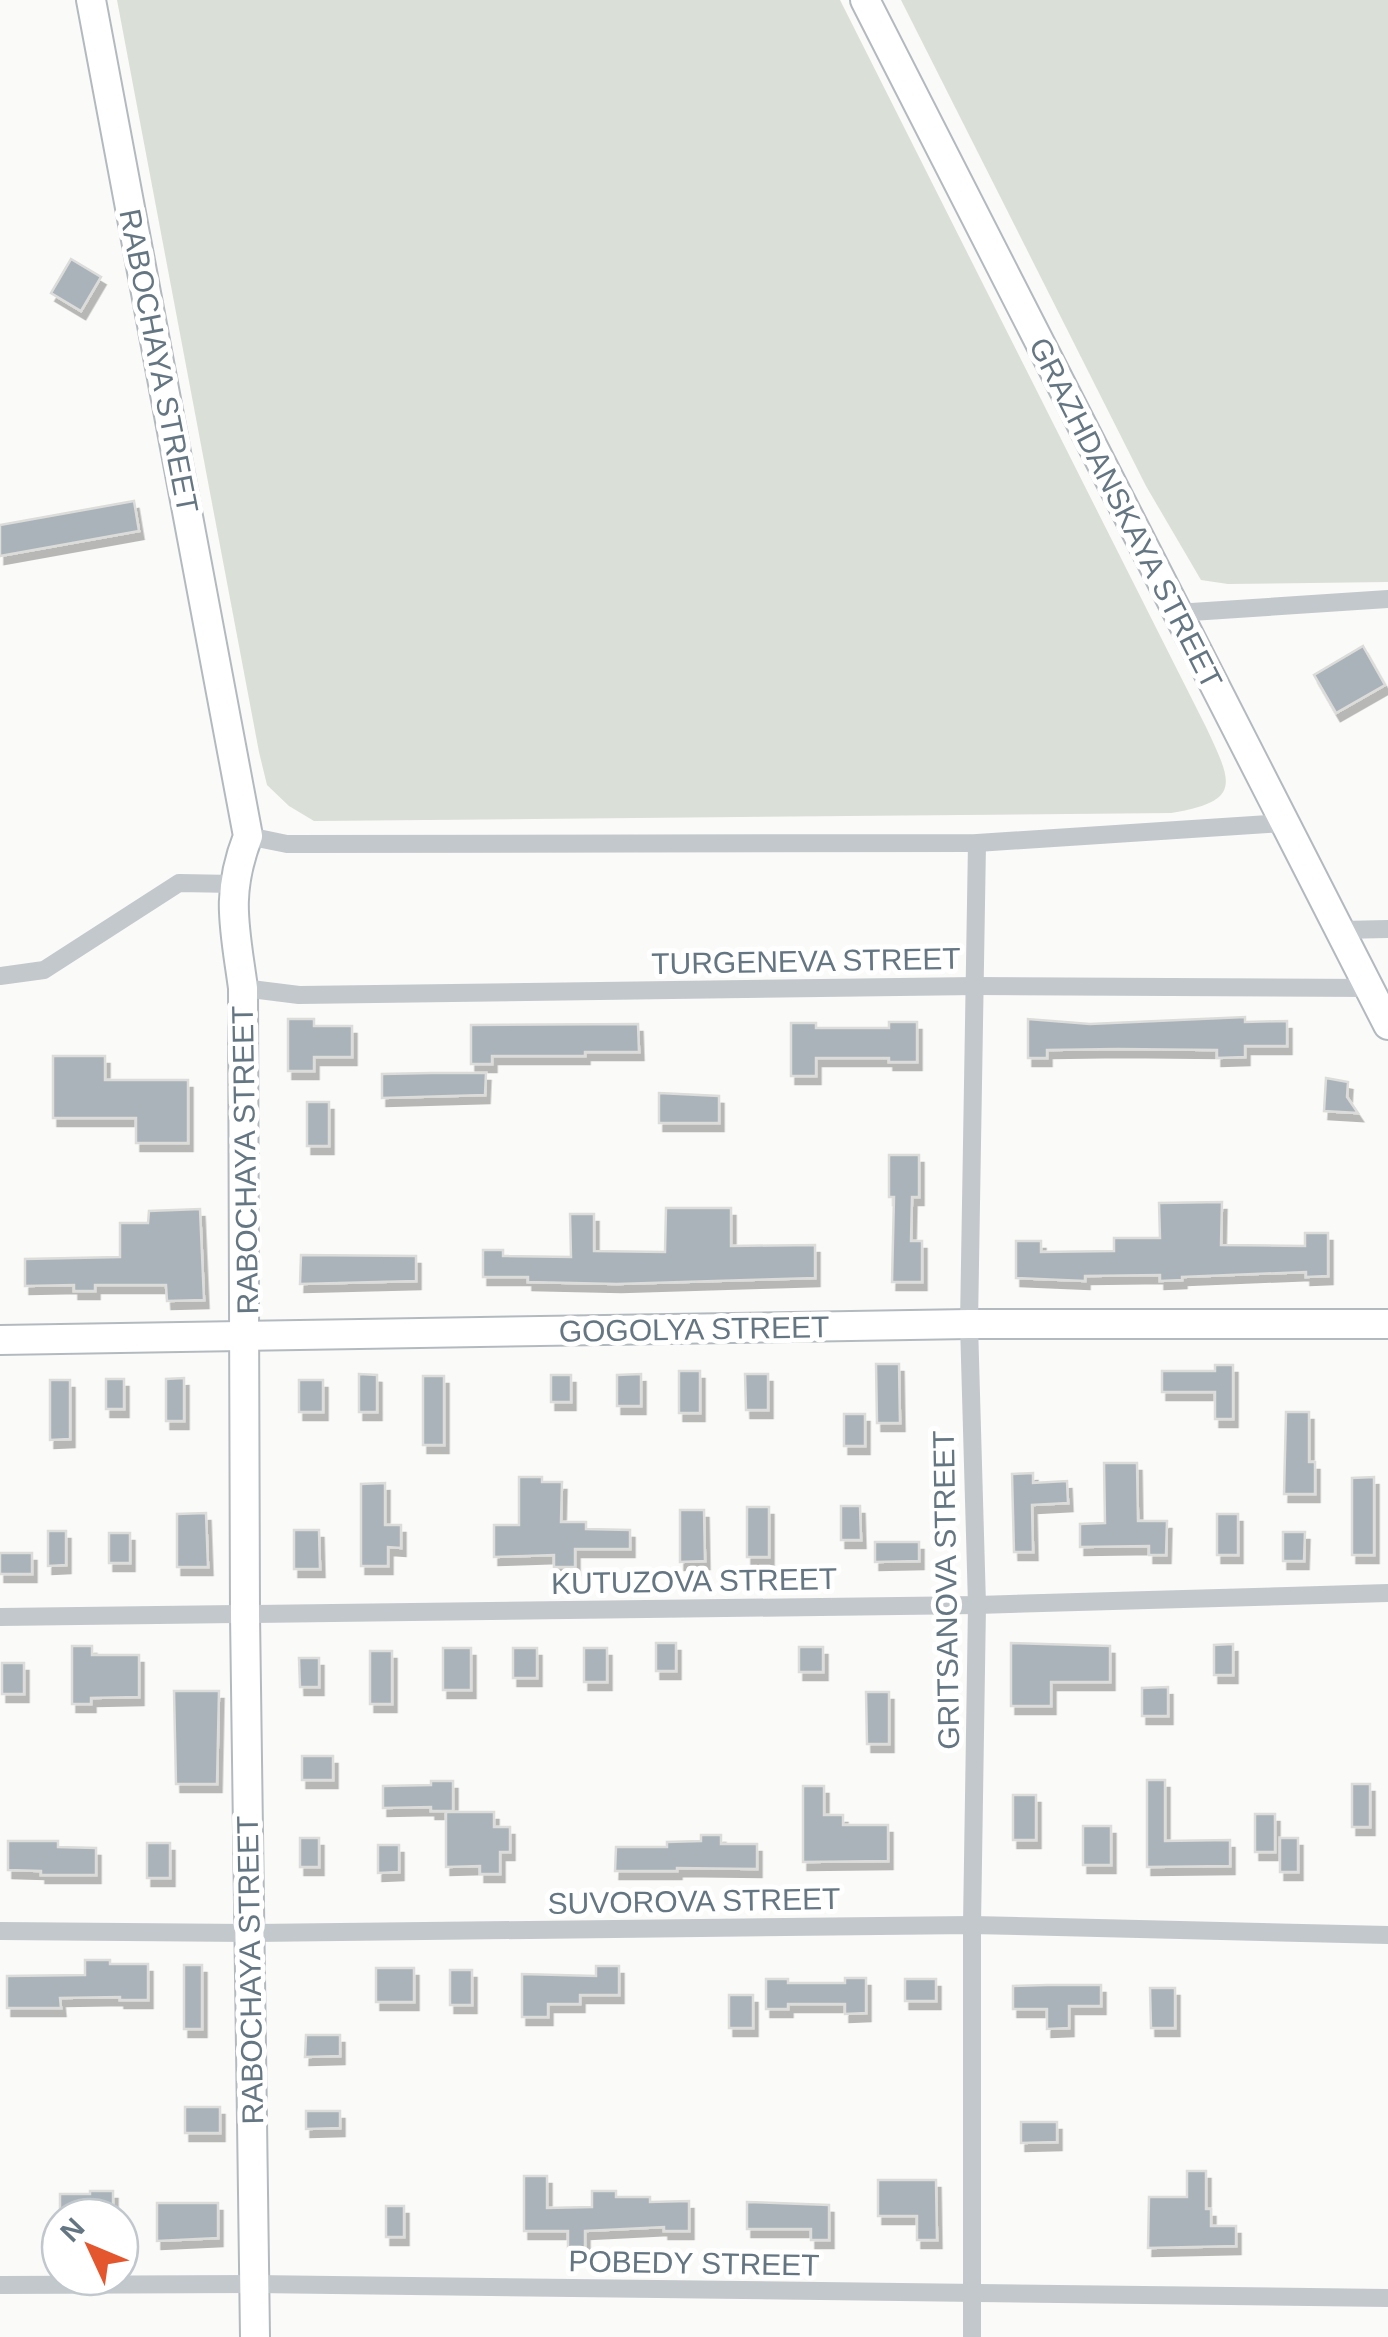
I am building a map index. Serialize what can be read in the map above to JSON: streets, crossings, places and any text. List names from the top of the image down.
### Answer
{
  "streets": {
    "main road": ["RABOCHAYA STREET", "GRAZHDANSKAYA STREET", "GOGOLYA STREET"],
    "street": [
      "TURGENEVA STREET",
      "KUTUZOVA STREET",
      "GRITSANOVA STREET",
      "SUVOROVA STREET",
      "POBEDY STREET"
    ]
  },
  "crossings": [
    ["RABOCHAYA STREET", "TURGENEVA STREET"],
    ["RABOCHAYA STREET", "GOGOLYA STREET"],
    ["RABOCHAYA STREET", "KUTUZOVA STREET"],
    ["RABOCHAYA STREET", "SUVOROVA STREET"],
    ["RABOCHAYA STREET", "POBEDY STREET"],
    ["GRAZHDANSKAYA STREET", "TURGENEVA STREET"],
    ["TURGENEVA STREET", "GRITSANOVA STREET"],
    ["GOGOLYA STREET", "GRITSANOVA STREET"],
    ["KUTUZOVA STREET", "GRITSANOVA STREET"],
    ["GRITSANOVA STREET", "SUVOROVA STREET"],
    ["GRITSANOVA STREET", "POBEDY STREET"]
  ],
  "north": "top left"
}
